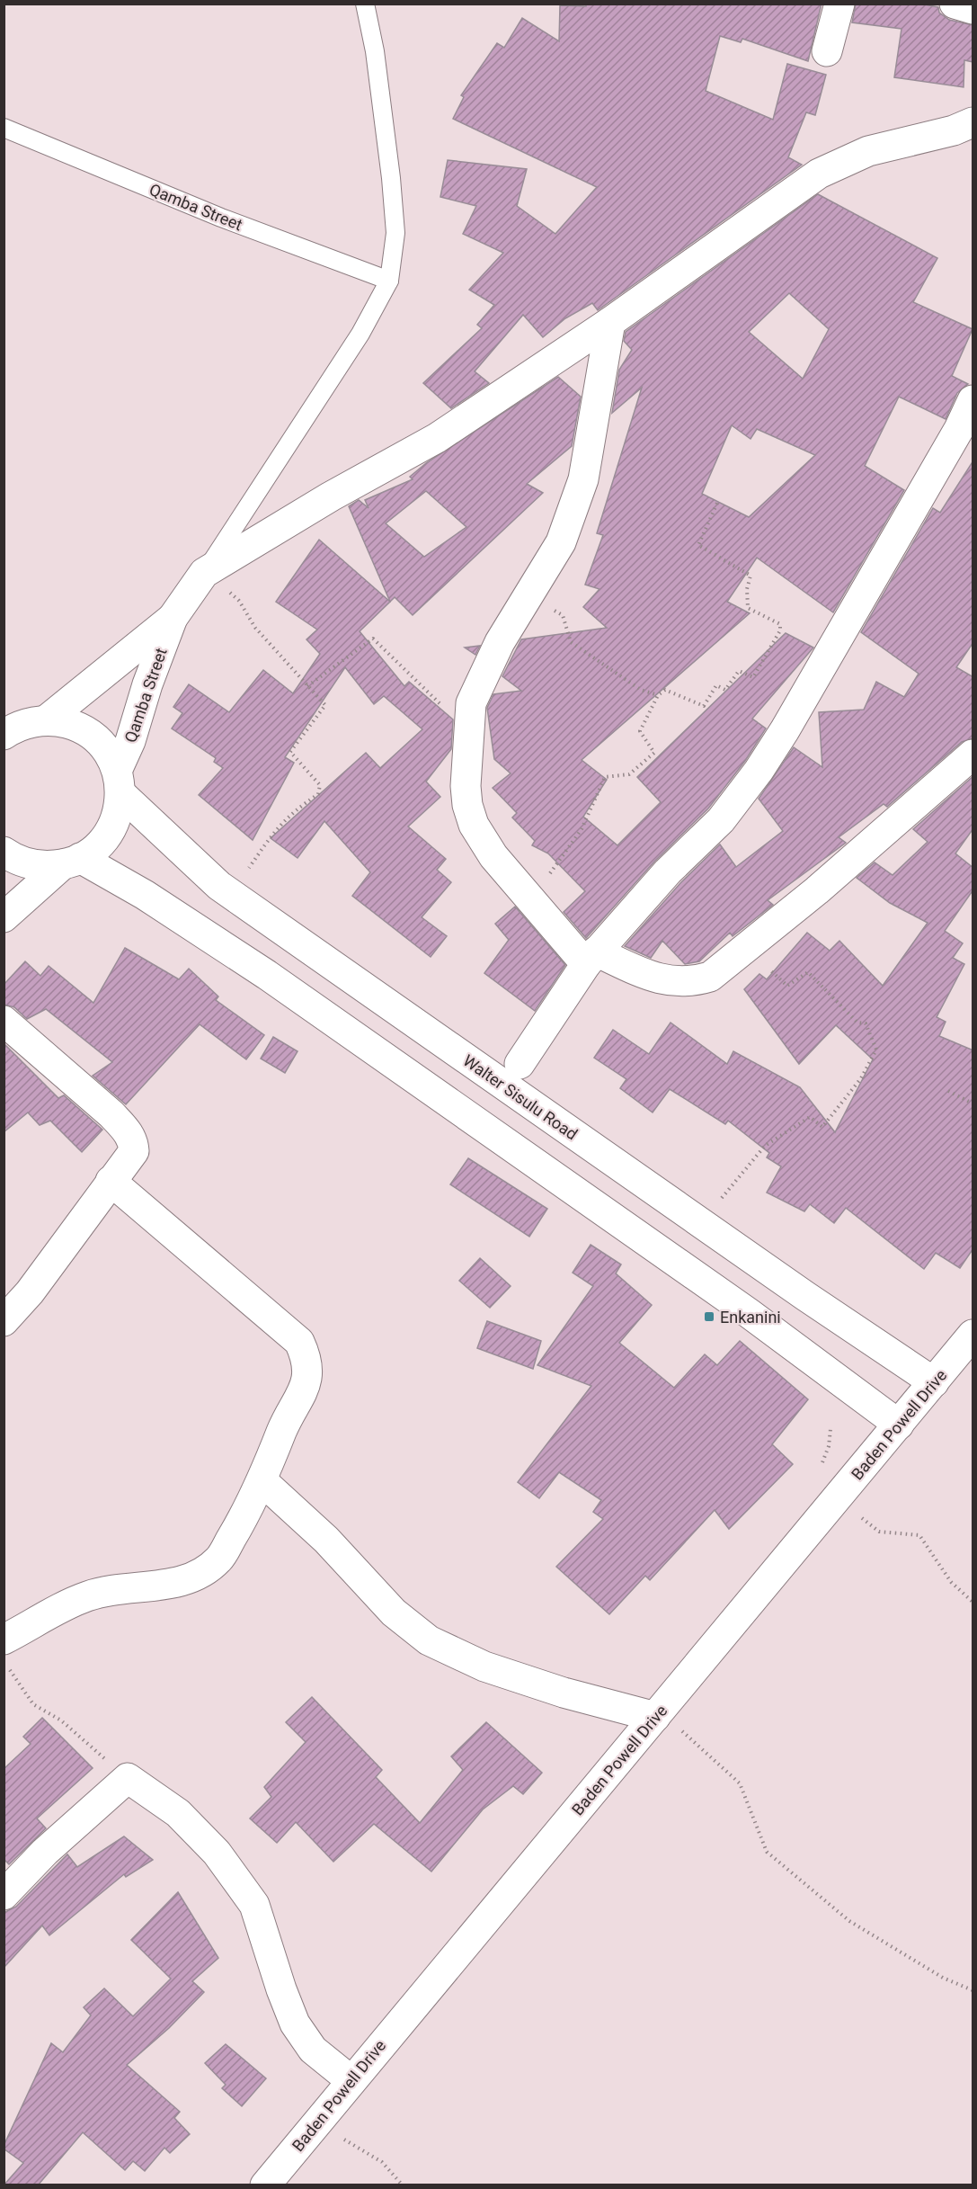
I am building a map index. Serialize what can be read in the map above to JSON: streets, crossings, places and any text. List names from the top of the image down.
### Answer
{
  "streets": {
    "street": ["Qamba Street", "Walter Sisulu Road", "Baden Powell Drive"]
  },
  "crossings": [
    ["Qamba Street", "Walter Sisulu Road"],
    ["Walter Sisulu Road", "Baden Powell Drive"]
  ],
  "places": {
    "transit": ["Enkanini"]
  }
}
